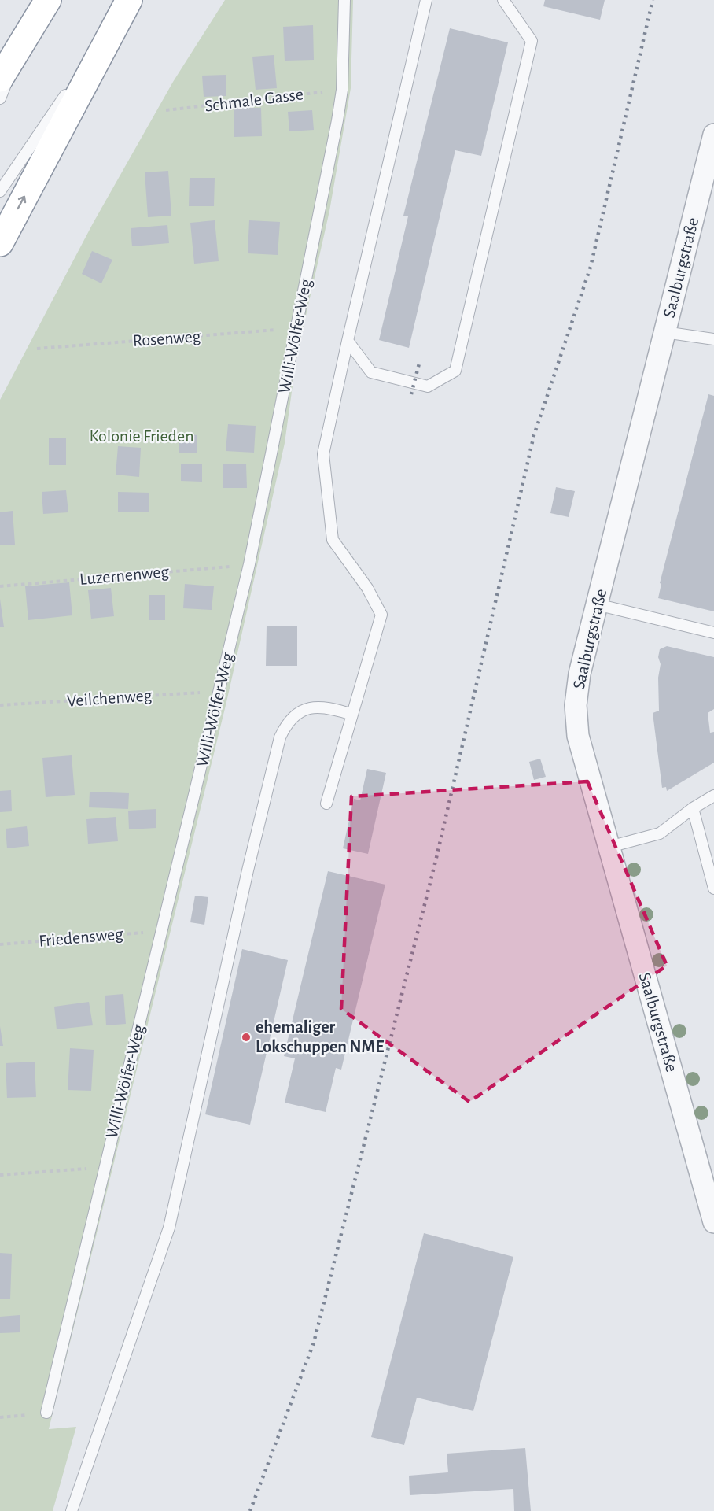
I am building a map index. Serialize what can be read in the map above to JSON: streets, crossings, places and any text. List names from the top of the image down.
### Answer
{
  "streets": {
    "street": ["Saalburgstraße"],
    "lane": ["Willi-Wölfer-Weg"],
    "path": [
      "Schmale Gasse",
      "Rosenweg",
      "Luzernenweg",
      "Veilchenweg",
      "Friedensweg"
    ]
  },
  "crossings": [
    ["Schmale Gasse", "Willi-Wölfer-Weg"],
    ["Willi-Wölfer-Weg", "Rosenweg"],
    ["Willi-Wölfer-Weg", "Luzernenweg"],
    ["Willi-Wölfer-Weg", "Veilchenweg"],
    ["Willi-Wölfer-Weg", "Friedensweg"]
  ],
  "parks": ["Kolonie Frieden"],
  "places": ["ehemaliger Lokschuppen NME"]
}
